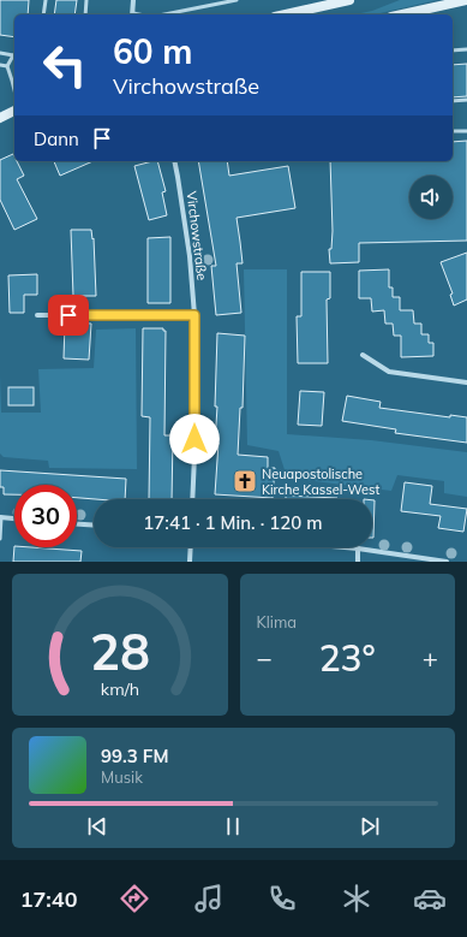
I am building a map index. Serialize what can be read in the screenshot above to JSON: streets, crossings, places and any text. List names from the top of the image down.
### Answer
{
  "streets": {
    "street": ["Virchowstraße"]
  },
  "places": {
    "church": ["Neuapostolische Kirche Kassel-West"]
  },
  "page": {
    "turn": ["60 m", "Virchowstraße"],
    "then": "Dann",
    "limit": "30",
    "trip": "17:41 · 1 Min. · 120 m",
    "tile": "Klima",
    "heat": ["−", "23°", "+"],
    "song": ["99.3 FM", "Musik"],
    "tabs": "17:40",
    "gauge": ["28", "km/h"]
  }
}
